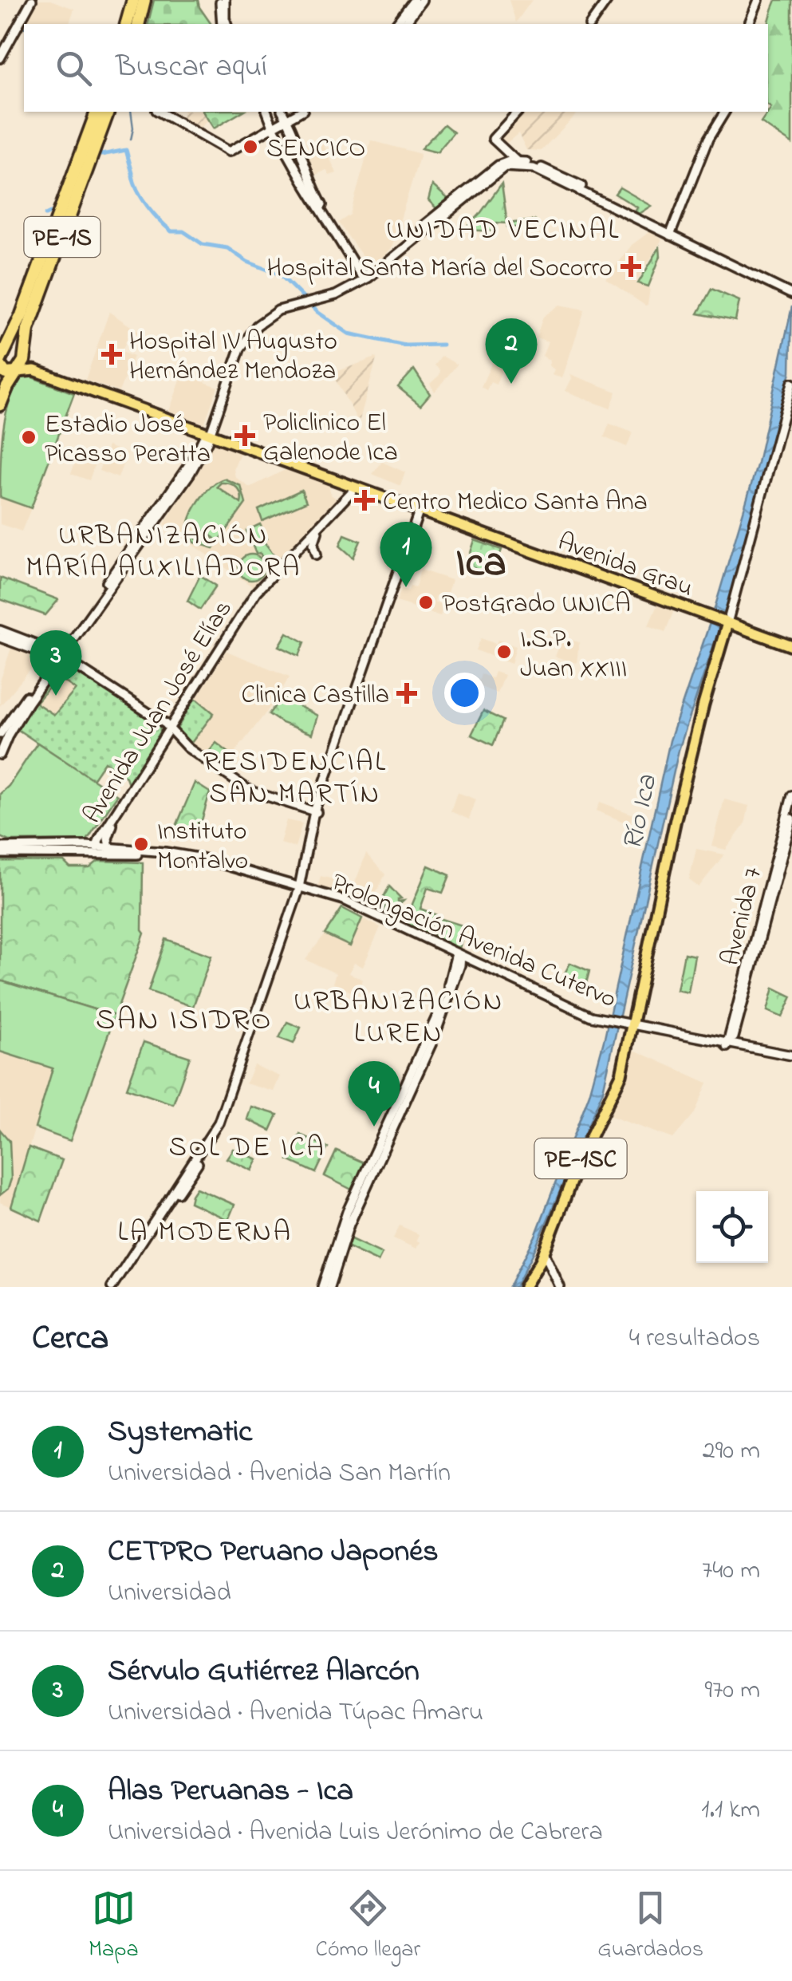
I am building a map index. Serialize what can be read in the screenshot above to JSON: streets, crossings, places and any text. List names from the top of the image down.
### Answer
{
  "streets": {
    "highway": ["PE-1S"],
    "main road": ["Avenida Grau", "PE-1SC"],
    "street": ["Avenida Juan José Elías", "Avenida 7", "Prolongación Avenida Cutervo"]
  },
  "crossings": [
    ["Avenida Grau", "PE-1SC"],
    ["Avenida Juan José Elías", "Prolongación Avenida Cutervo"],
    ["Avenida 7", "Prolongación Avenida Cutervo"],
    ["Prolongación Avenida Cutervo", "PE-1SC"]
  ],
  "districts": [
    "UNIDAD VECINAL",
    "URBANIZACIÓN MARÍA AUXILIADORA",
    "Ica",
    "RESIDENCIAL SAN MARTÍN",
    "URBANIZACIÓN LUREN",
    "SAN ISIDRO",
    "SOL DE ICA",
    "LA MODERNA"
  ],
  "water": ["Río Ica"],
  "places": {
    "other": [
      "SENCICO",
      "Estadio José Picasso Peratta",
      "PostGrado UNICA",
      "I.S.P. Juan XXIII",
      "Instituto Montalvo"
    ],
    "health": [
      "Hospital Santa María del Socorro",
      "Hospital IV Augusto Hernández Mendoza",
      "Policlinico El Galenode Ica",
      "Centro Medico Santa Ana",
      "Clinica Castilla"
    ]
  },
  "page": {
    "search": "Buscar aquí",
    "pins": [
      "2",
      "1",
      "3",
      "4"
    ],
    "heading": ["Cerca", "4 resultados"],
    "list": [
      {
        "mark": "1",
        "name": "Systematic",
        "note": "Universidad · Avenida San Martín",
        "value": "290 m"
      },
      {
        "mark": "2",
        "name": "CETPRO Peruano Japonés",
        "note": "Universidad",
        "value": "740 m"
      },
      {
        "mark": "3",
        "name": "Sérvulo Gutiérrez Alarcón",
        "note": "Universidad · Avenida Túpac Amaru",
        "value": "970 m"
      },
      {
        "mark": "4",
        "name": "Alas Peruanas - Ica",
        "note": "Universidad · Avenida Luis Jerónimo de Cabrera",
        "value": "1.1 km"
      }
    ],
    "nav": ["Mapa", "Cómo llegar", "Guardados"]
  }
}
